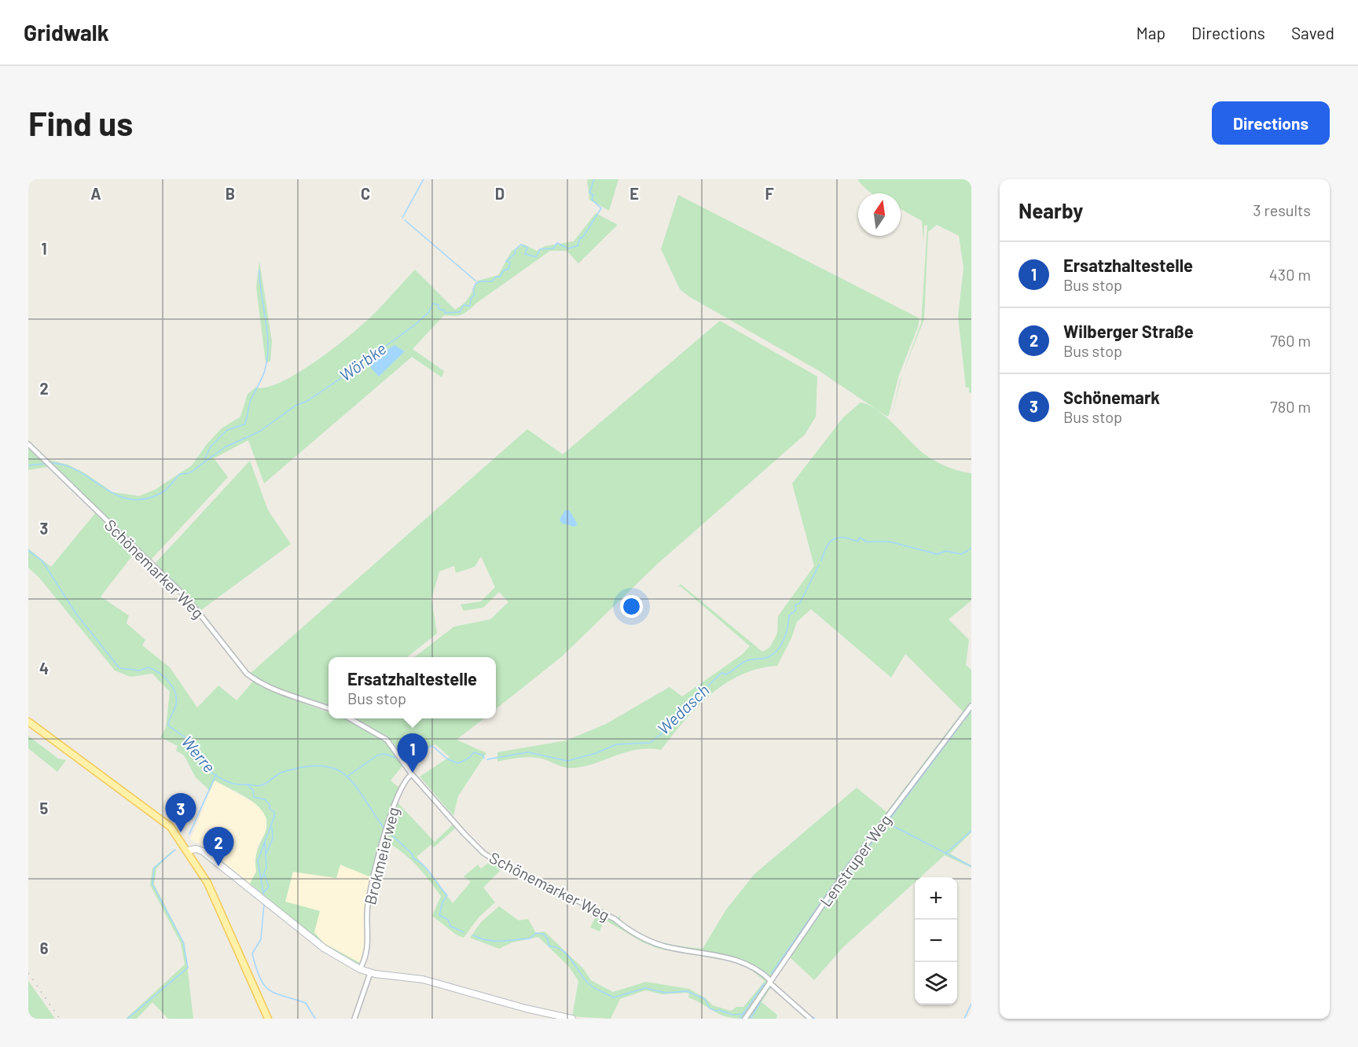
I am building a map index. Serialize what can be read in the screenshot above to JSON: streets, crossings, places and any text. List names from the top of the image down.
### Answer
{
  "streets": {
    "street": ["Schönemarker Weg", "Brokmeierweg", "Lenstruper Weg"]
  },
  "crossings": [
    ["Schönemarker Weg", "Brokmeierweg"],
    ["Schönemarker Weg", "Lenstruper Weg"]
  ],
  "water": ["Wörbke", "Wedasch", "Werre"],
  "north": "top",
  "page": {
    "header": "Gridwalk",
    "nav": ["Map", "Directions", "Saved"],
    "buttons": "Directions",
    "title": "Find us",
    "heading": ["Nearby", "3 results"],
    "list": [
      {
        "mark": "1",
        "name": "Ersatzhaltestelle",
        "note": "Bus stop",
        "value": "430 m"
      },
      {
        "mark": "2",
        "name": "Wilberger Straße",
        "note": "Bus stop",
        "value": "760 m"
      },
      {
        "mark": "3",
        "name": "Schönemark",
        "note": "Bus stop",
        "value": "780 m"
      }
    ],
    "popup": ["Ersatzhaltestelle", "Bus stop"],
    "pins": ["1", "3", "2"],
    "map_buttons": ["+", "−"]
  },
  "grid": {
    "columns": [
      "A",
      "B",
      "C",
      "D",
      "E",
      "F"
    ],
    "rows": [
      "1",
      "2",
      "3",
      "4",
      "5",
      "6"
    ]
  }
}
